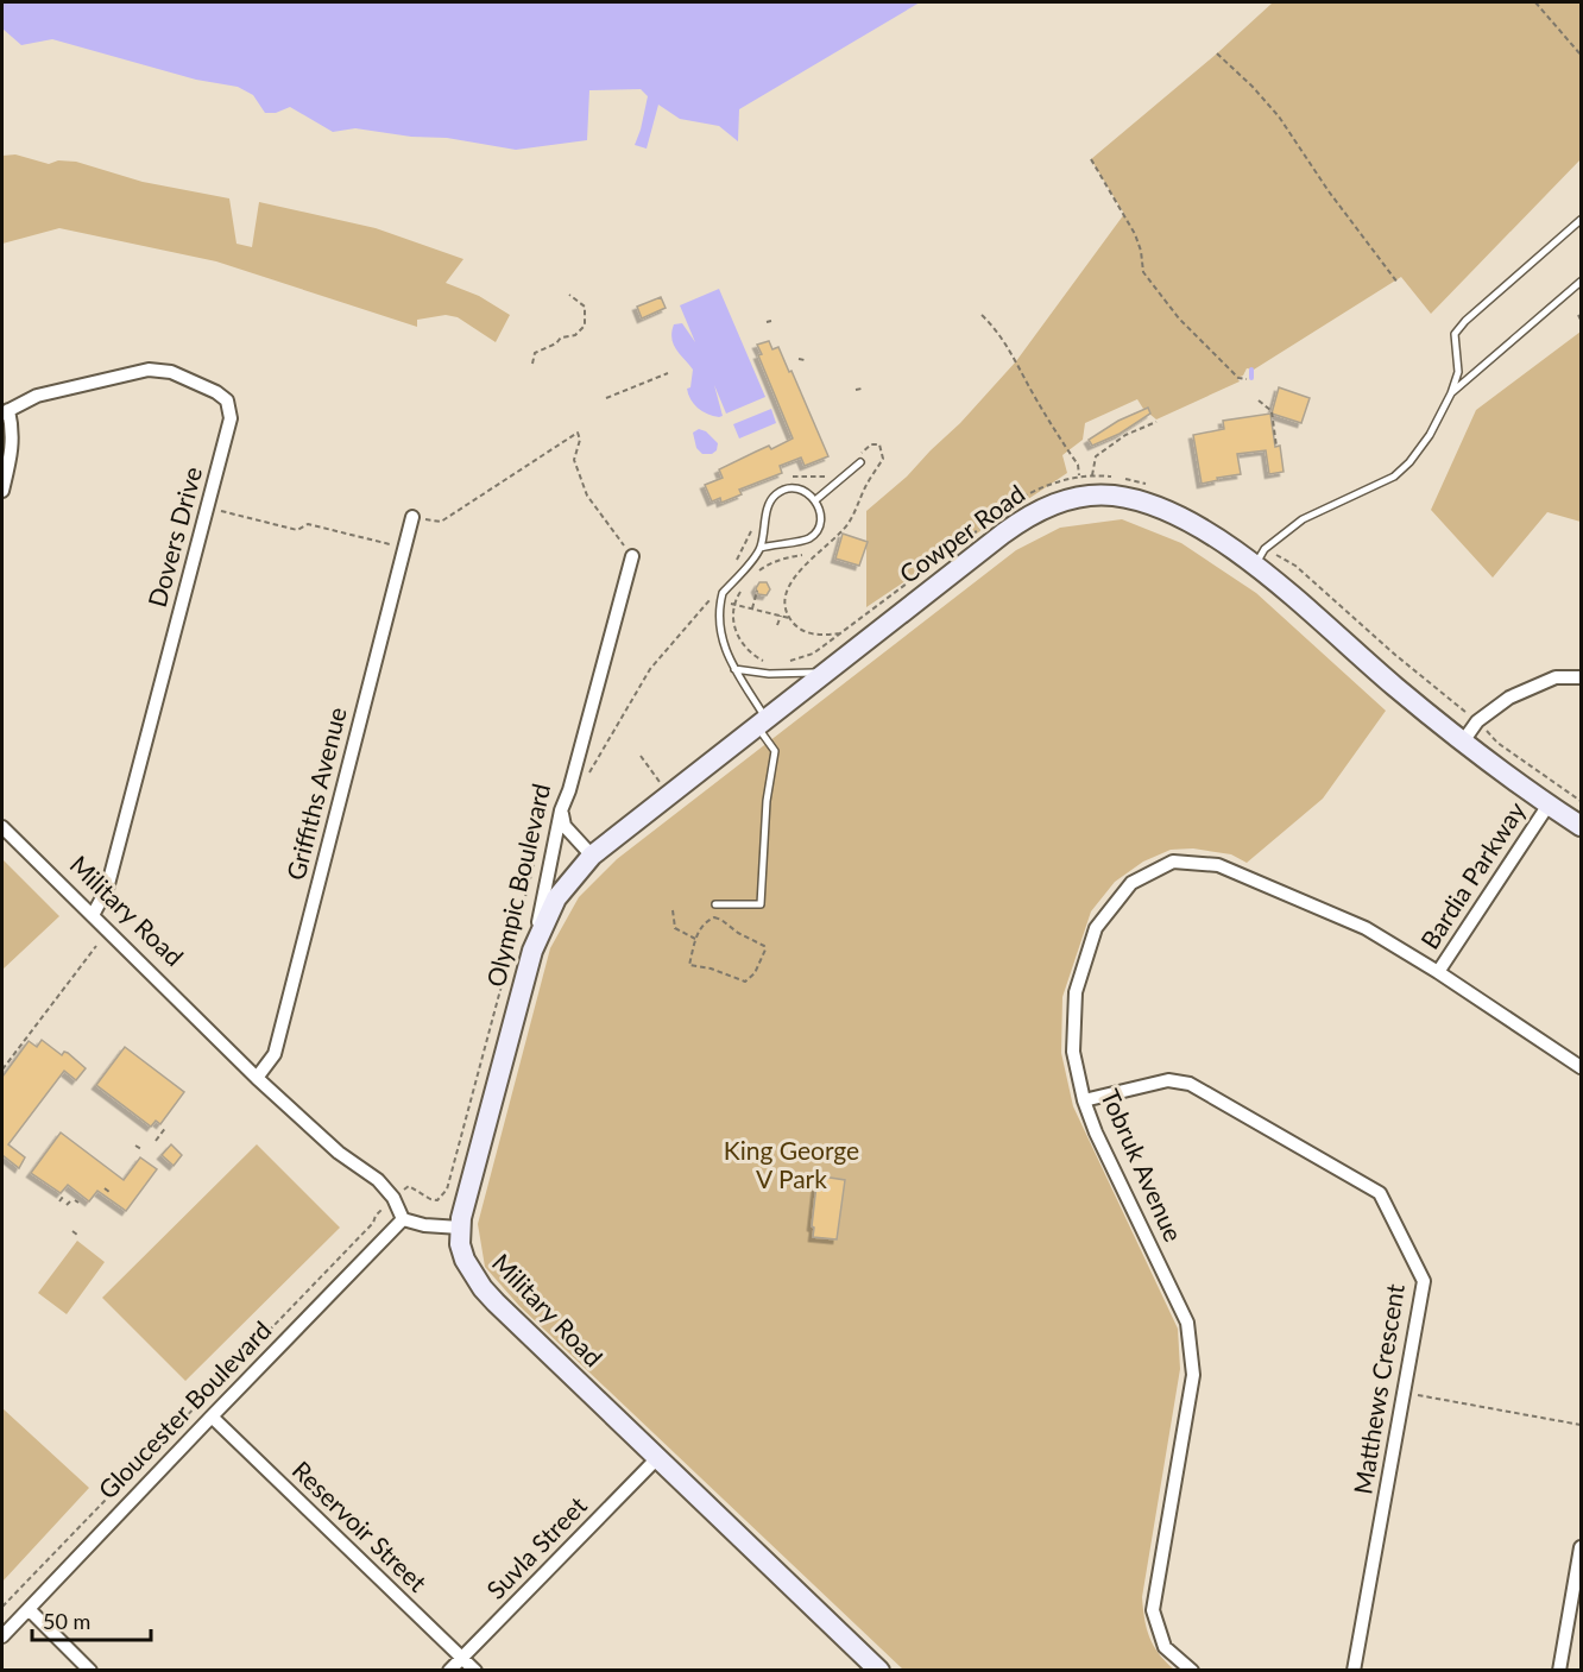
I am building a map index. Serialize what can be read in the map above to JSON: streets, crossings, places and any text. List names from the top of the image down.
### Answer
{
  "streets": {
    "main road": ["Cowper Road", "Olympic Boulevard", "Military Road"],
    "street": [
      "Dovers Drive",
      "Griffiths Avenue",
      "Bardia Parkway",
      "Tobruk Avenue",
      "Matthews Crescent",
      "Gloucester Boulevard",
      "Reservoir Street",
      "Suvla Street"
    ]
  },
  "crossings": [
    ["Cowper Road", "Bardia Parkway"],
    ["Cowper Road", "Olympic Boulevard"],
    ["Dovers Drive", "Military Road"],
    ["Griffiths Avenue", "Military Road"],
    ["Bardia Parkway", "Tobruk Avenue"],
    ["Olympic Boulevard", "Military Road"],
    ["Military Road", "Gloucester Boulevard"],
    ["Military Road", "Suvla Street"],
    ["Tobruk Avenue", "Matthews Crescent"],
    ["Gloucester Boulevard", "Reservoir Street"],
    ["Reservoir Street", "Suvla Street"]
  ],
  "parks": ["King George V Park"],
  "scale_bar": "50 m"
}
